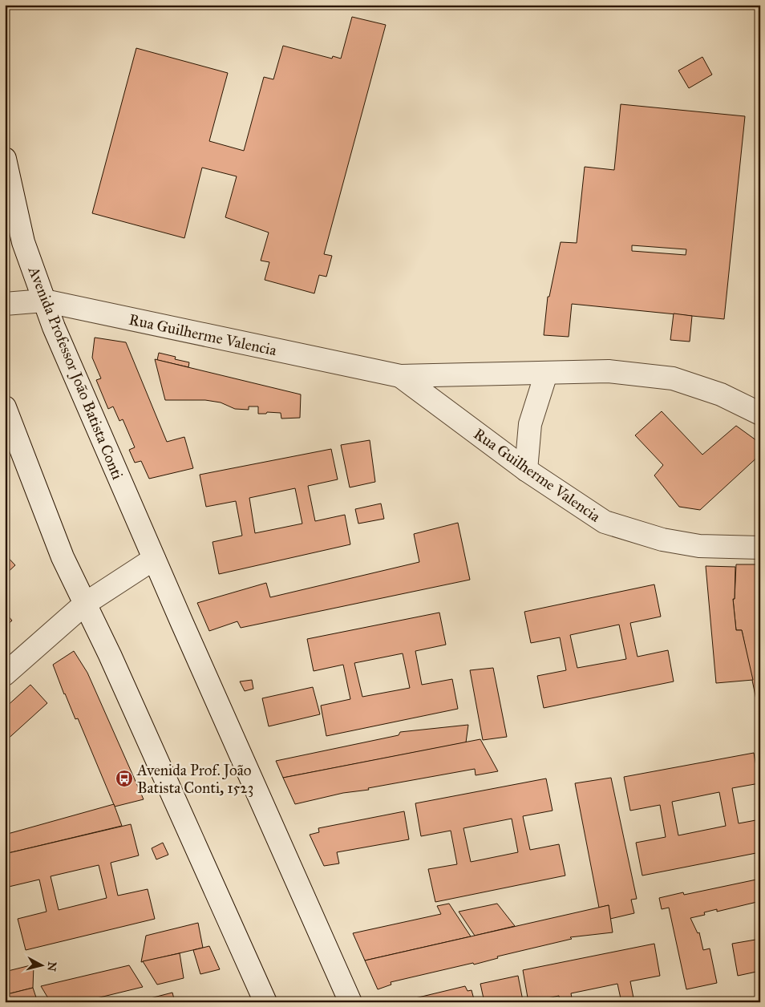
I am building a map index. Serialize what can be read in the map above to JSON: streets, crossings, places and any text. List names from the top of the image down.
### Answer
{
  "streets": {
    "main road": ["Rua Guilherme Valencia", "Avenida Professor João Batista Conti"]
  },
  "crossings": [
    ["Rua Guilherme Valencia", "Avenida Professor João Batista Conti"]
  ],
  "places": {
    "bus stop": ["Avenida Prof. João Batista Conti, 1523"]
  },
  "north": "right"
}
